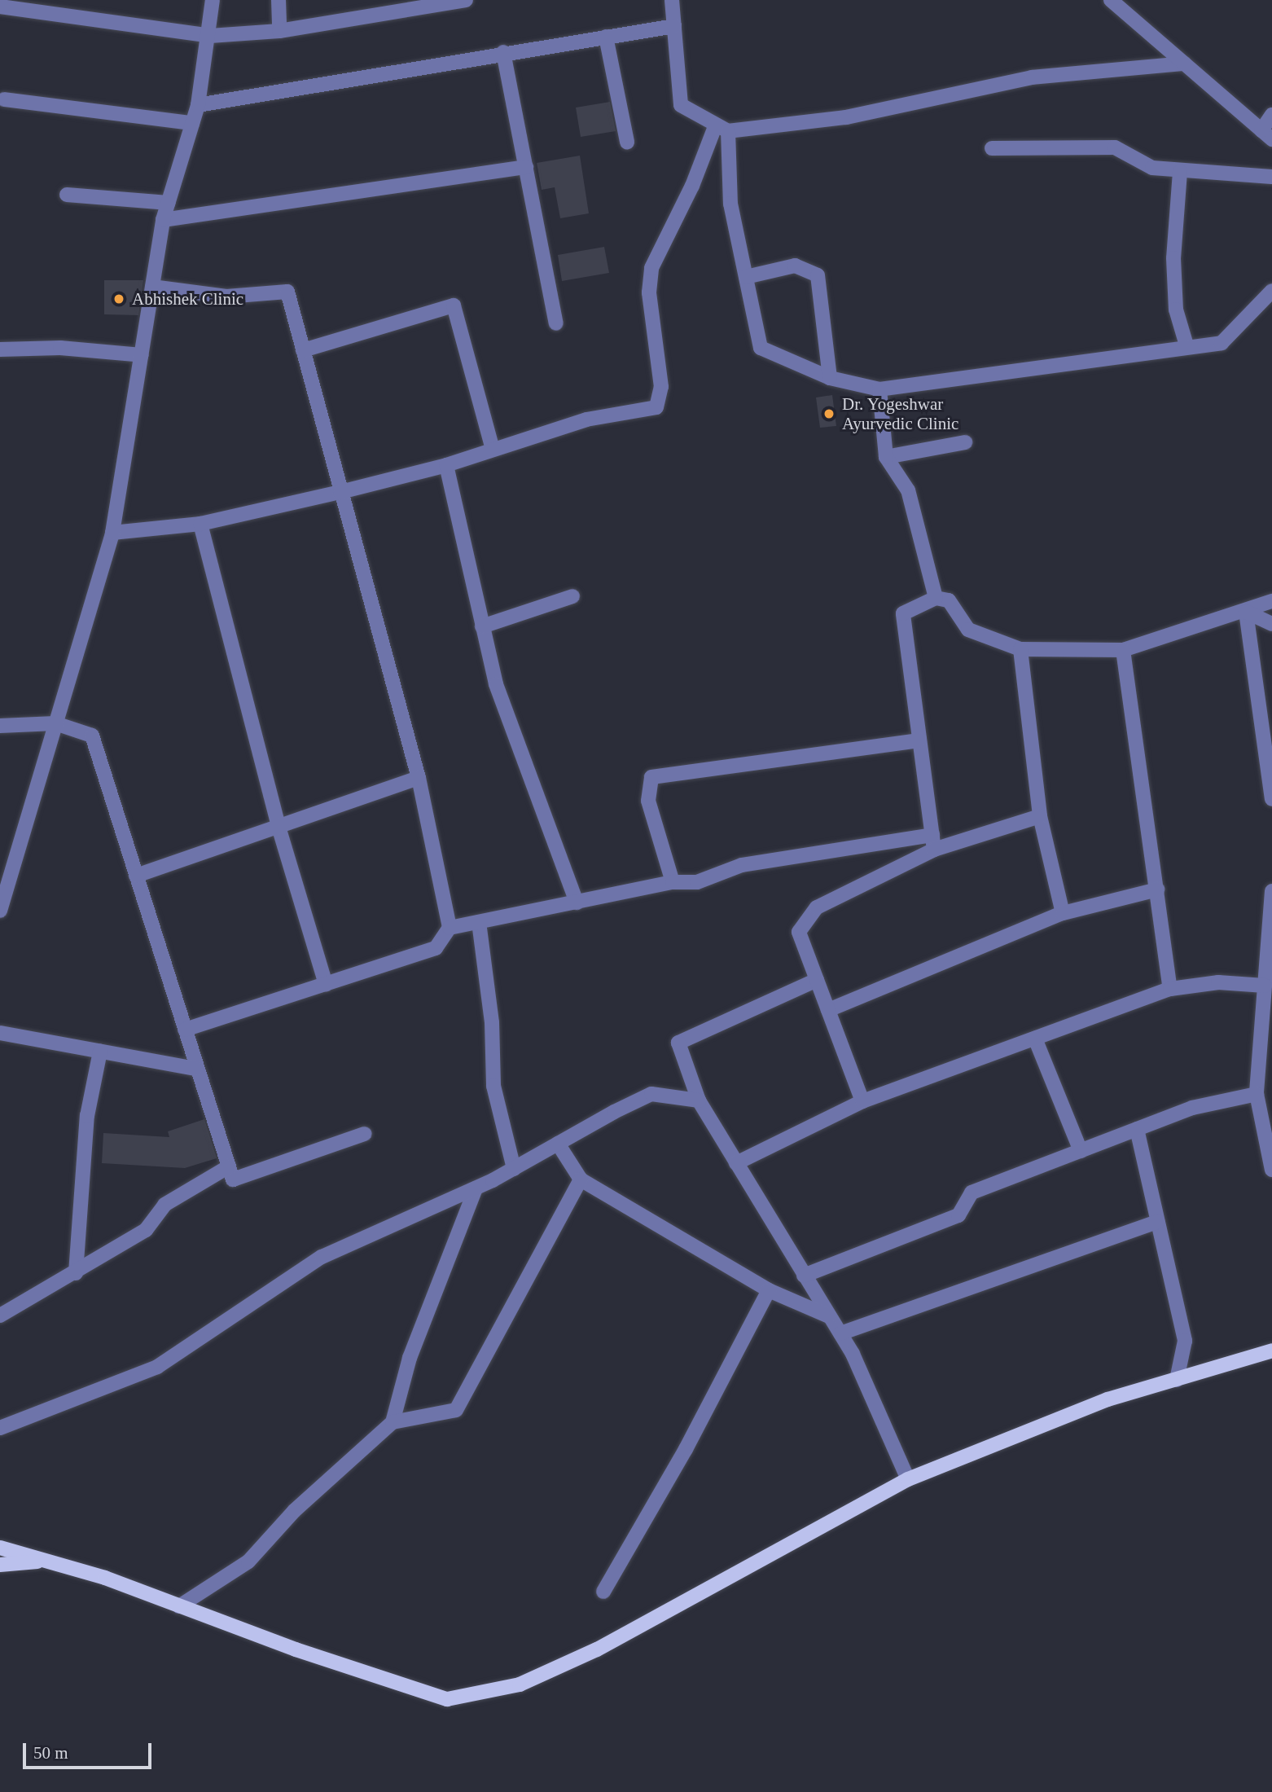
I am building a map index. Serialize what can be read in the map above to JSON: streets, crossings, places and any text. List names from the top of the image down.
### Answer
{
  "places": ["Abhishek Clinic", "Dr. Yogeshwar Ayurvedic Clinic"],
  "scale_bar": "50 m"
}
